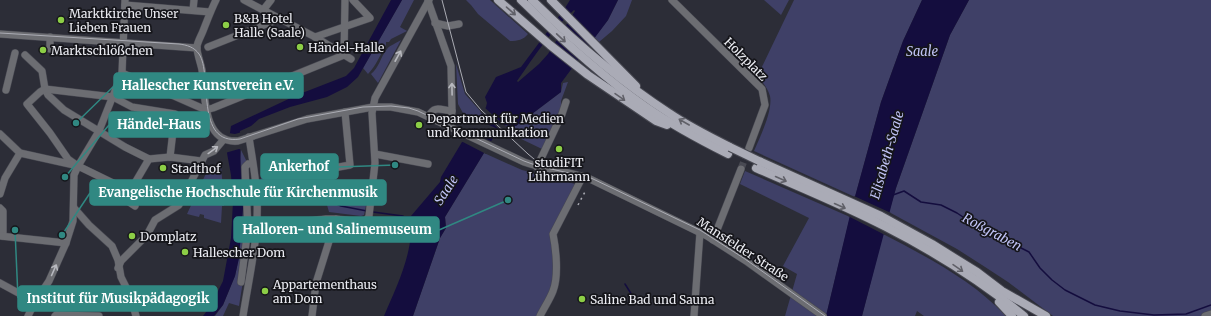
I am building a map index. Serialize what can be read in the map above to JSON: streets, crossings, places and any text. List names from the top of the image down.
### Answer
{
  "streets": {
    "street": ["Holzplatz", "Mansfelder Straße"]
  },
  "water": ["Saale", "Elisabeth-Saale", "Roßgraben"],
  "places": [
    "Marktkirche Unser Lieben Frauen",
    "B&B Hotel Halle (Saale)",
    "Händel-Halle",
    "Marktschlößchen",
    "Hallescher Kunstverein e.V.",
    "Department für Medien und Kommunikation",
    "studiFIT Lührmann",
    "Ankerhof",
    "Stadthof",
    "Händel-Haus",
    "Halloren- und Salinemuseum",
    "Institut für Musikpädagogik",
    "Evangelische Hochschule für Kirchenmusik",
    "Domplatz",
    "Hallescher Dom",
    "Appartementhaus am Dom",
    "Saline Bad und Sauna"
  ]
}
